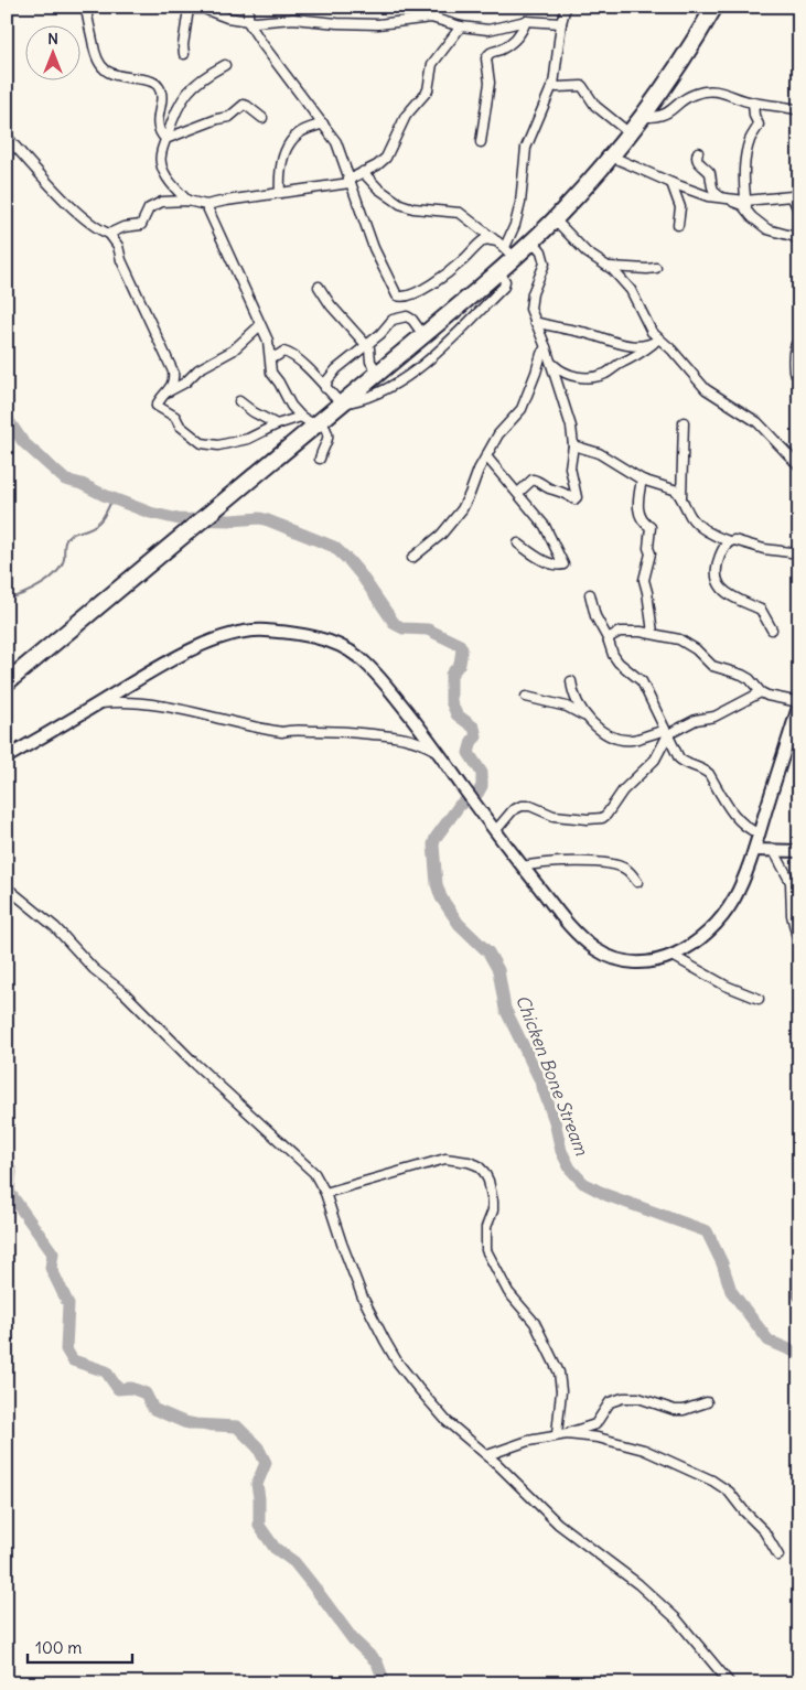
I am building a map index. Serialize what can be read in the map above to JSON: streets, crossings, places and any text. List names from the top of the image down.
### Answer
{
  "water": ["Chicken Bone Stream"],
  "scale_bar": "100 m",
  "north": "top"
}
